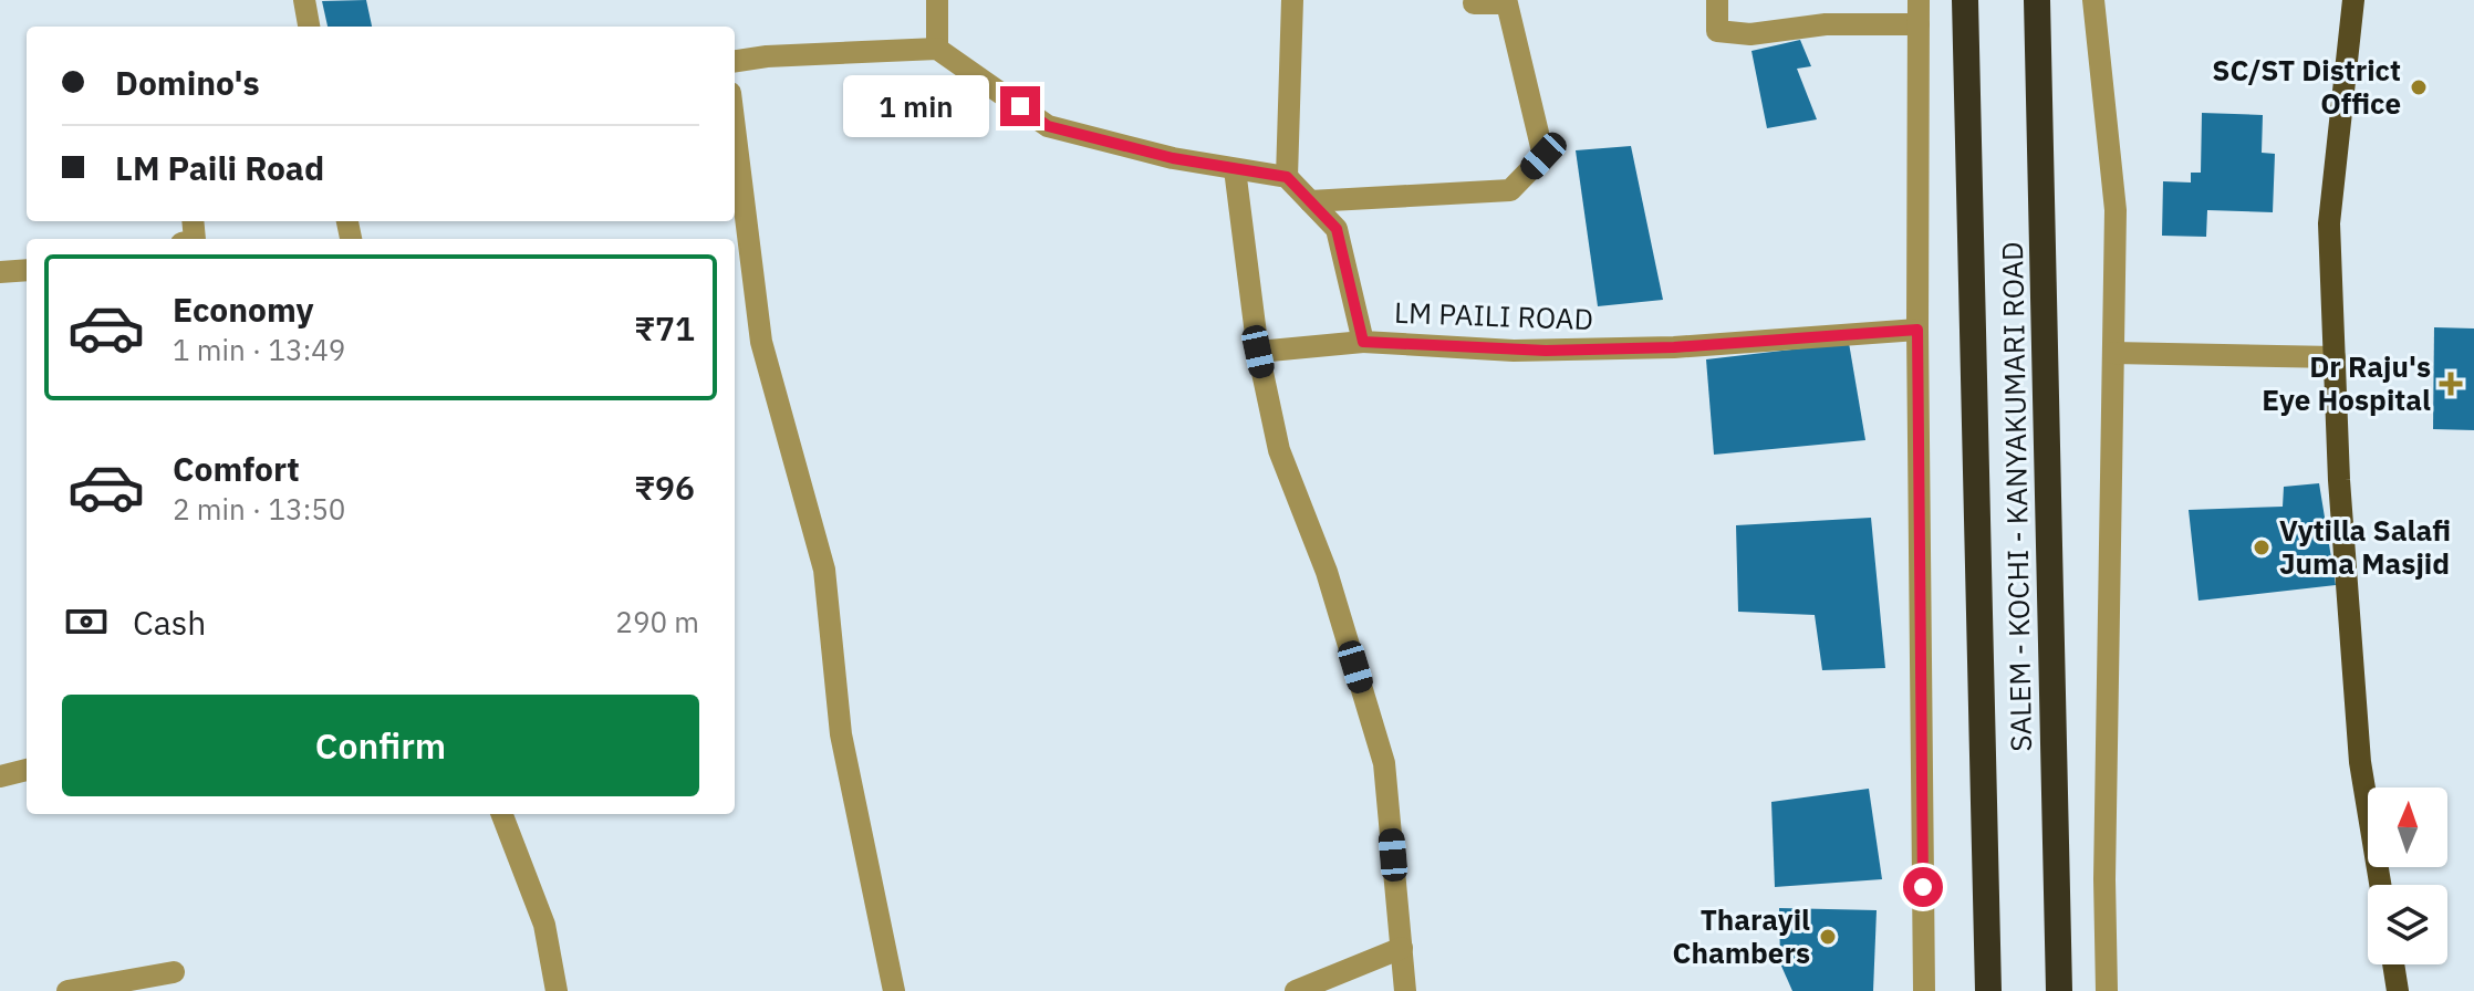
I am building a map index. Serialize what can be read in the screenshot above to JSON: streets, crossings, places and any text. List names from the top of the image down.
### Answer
{
  "streets": {
    "highway": ["SALEM - KOCHI - KANYAKUMARI ROAD"],
    "street": ["LM PAILI ROAD"]
  },
  "places": {
    "other": ["SC/ST District Office", "Vytilla Salafi Juma Masjid", "Tharayil Chambers"],
    "health": ["Dr Raju's Eye Hospital"]
  },
  "north": "top",
  "page": {
    "banner": ["Domino's", "LM Paili Road"],
    "bubble": "1 min",
    "list": [
      {
        "name": "Economy",
        "note": "1 min · 13:49",
        "value": "₹71"
      },
      {
        "name": "Comfort",
        "note": "2 min · 13:50",
        "value": "₹96"
      }
    ],
    "pay": ["Cash", "290 m"],
    "buttons": "Confirm"
  }
}
